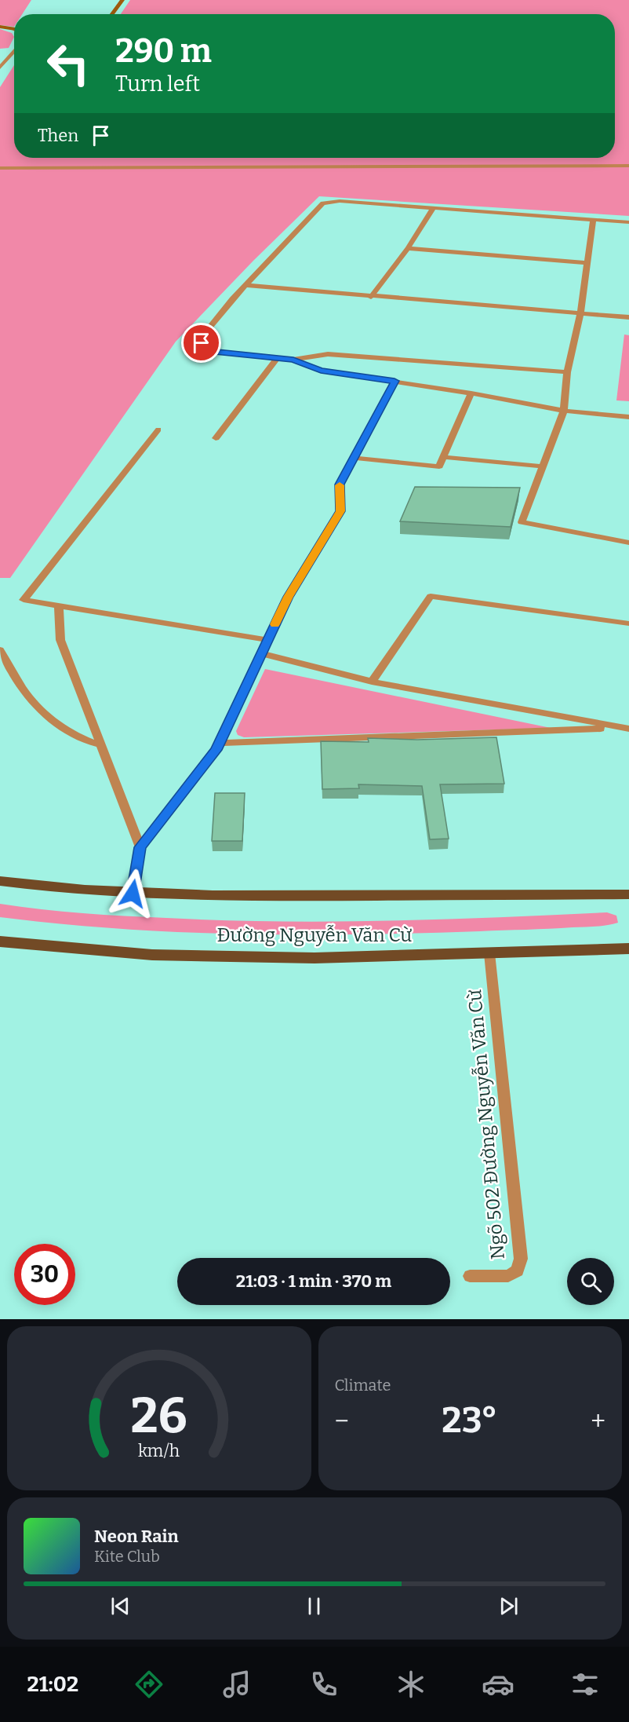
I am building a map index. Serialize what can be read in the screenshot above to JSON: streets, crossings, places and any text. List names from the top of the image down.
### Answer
{
  "streets": {
    "main road": ["Đường Nguyễn Văn Cừ"],
    "street": ["Ngõ 502 Đường Nguyễn Văn Cừ"]
  },
  "crossings": [
    ["Đường Nguyễn Văn Cừ", "Ngõ 502 Đường Nguyễn Văn Cừ"]
  ],
  "page": {
    "turn": ["290 m", "Turn left"],
    "then": "Then",
    "limit": "30",
    "trip": "21:03 · 1 min · 370 m",
    "tile": "Climate",
    "heat": ["−", "23°", "+"],
    "song": ["Neon Rain", "Kite Club"],
    "tabs": "21:02",
    "gauge": ["26", "km/h"]
  }
}
